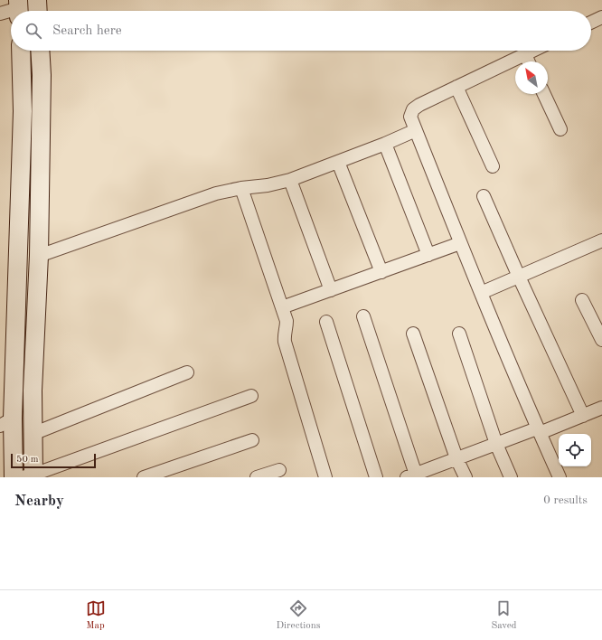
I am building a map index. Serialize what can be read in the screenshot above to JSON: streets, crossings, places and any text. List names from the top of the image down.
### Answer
{
  "scale_bar": "50 m",
  "north": "top left",
  "page": {
    "search": "Search here",
    "scale": "50 m",
    "heading": ["Nearby", "0 results"],
    "nav": ["Map", "Directions", "Saved"]
  }
}
